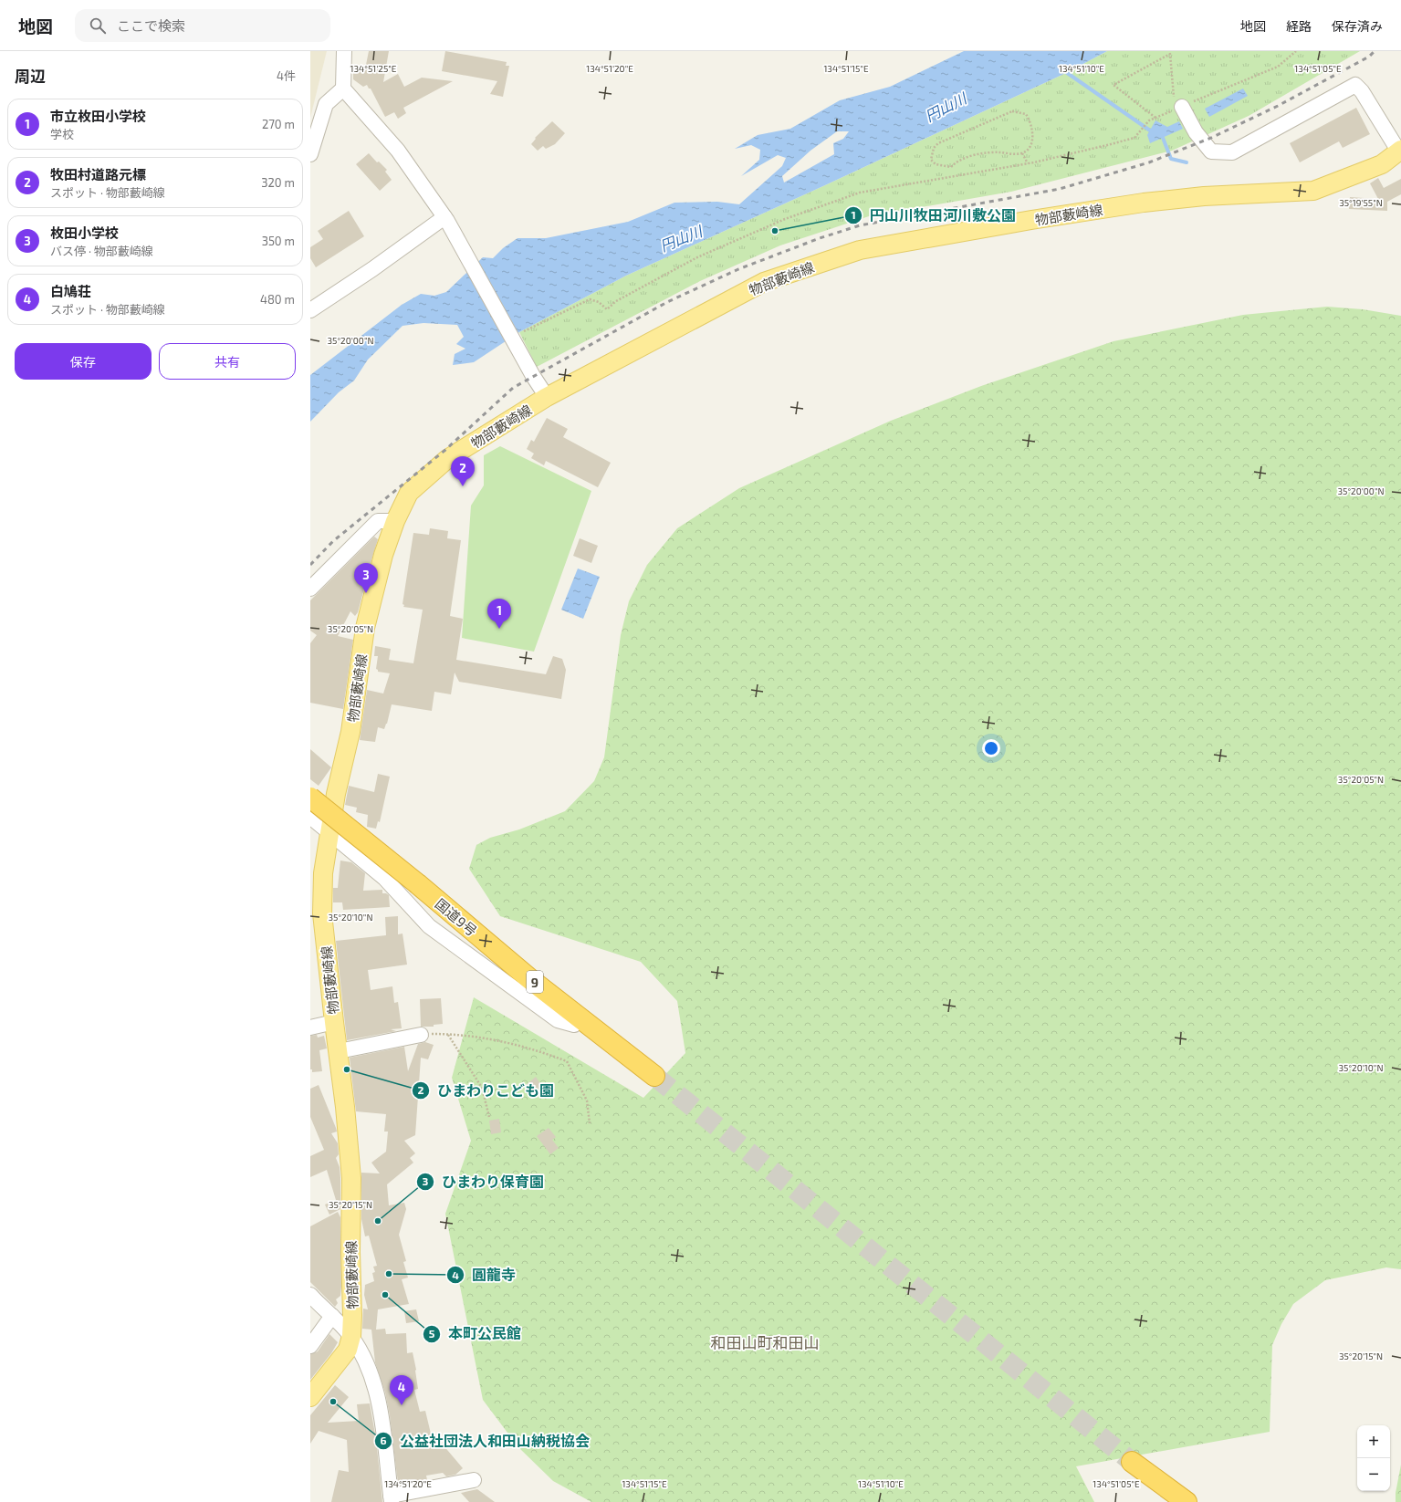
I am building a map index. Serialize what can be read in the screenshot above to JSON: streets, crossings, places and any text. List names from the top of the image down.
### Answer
{
  "streets": {
    "highway": ["国道9号", "9"],
    "main road": ["物部藪崎線"]
  },
  "districts": ["和田山町和田山"],
  "water": ["円山川"],
  "places": [
    "円山川牧田河川敷公園",
    "ひまわりこども園",
    "ひまわり保育園",
    "圓龍寺",
    "本町公民館",
    "公益社団法人和田山納税協会"
  ],
  "page": {
    "header": "地図",
    "search": "ここで検索",
    "nav": ["地図", "経路", "保存済み"],
    "heading": ["周辺", "4件"],
    "list": [
      {
        "mark": "1",
        "name": "市立枚田小学校",
        "note": "学校",
        "value": "270 m"
      },
      {
        "mark": "2",
        "name": "牧田村道路元標",
        "note": "スポット · 物部藪崎線",
        "value": "320 m"
      },
      {
        "mark": "3",
        "name": "枚田小学校",
        "note": "バス停 · 物部藪崎線",
        "value": "350 m"
      },
      {
        "mark": "4",
        "name": "白鳩荘",
        "note": "スポット · 物部藪崎線",
        "value": "480 m"
      }
    ],
    "buttons": ["保存", "共有"],
    "pins": [
      "2",
      "3",
      "1",
      "4"
    ],
    "map_buttons": ["+", "−"]
  },
  "coordinates": [
    "134°51'25\"E",
    "134°51'20\"E",
    "134°51'15\"E",
    "134°51'10\"E",
    "134°51'05\"E",
    "35°19'55\"N",
    "35°20'00\"N",
    "35°20'05\"N",
    "35°20'10\"N",
    "35°20'15\"N"
  ]
}
